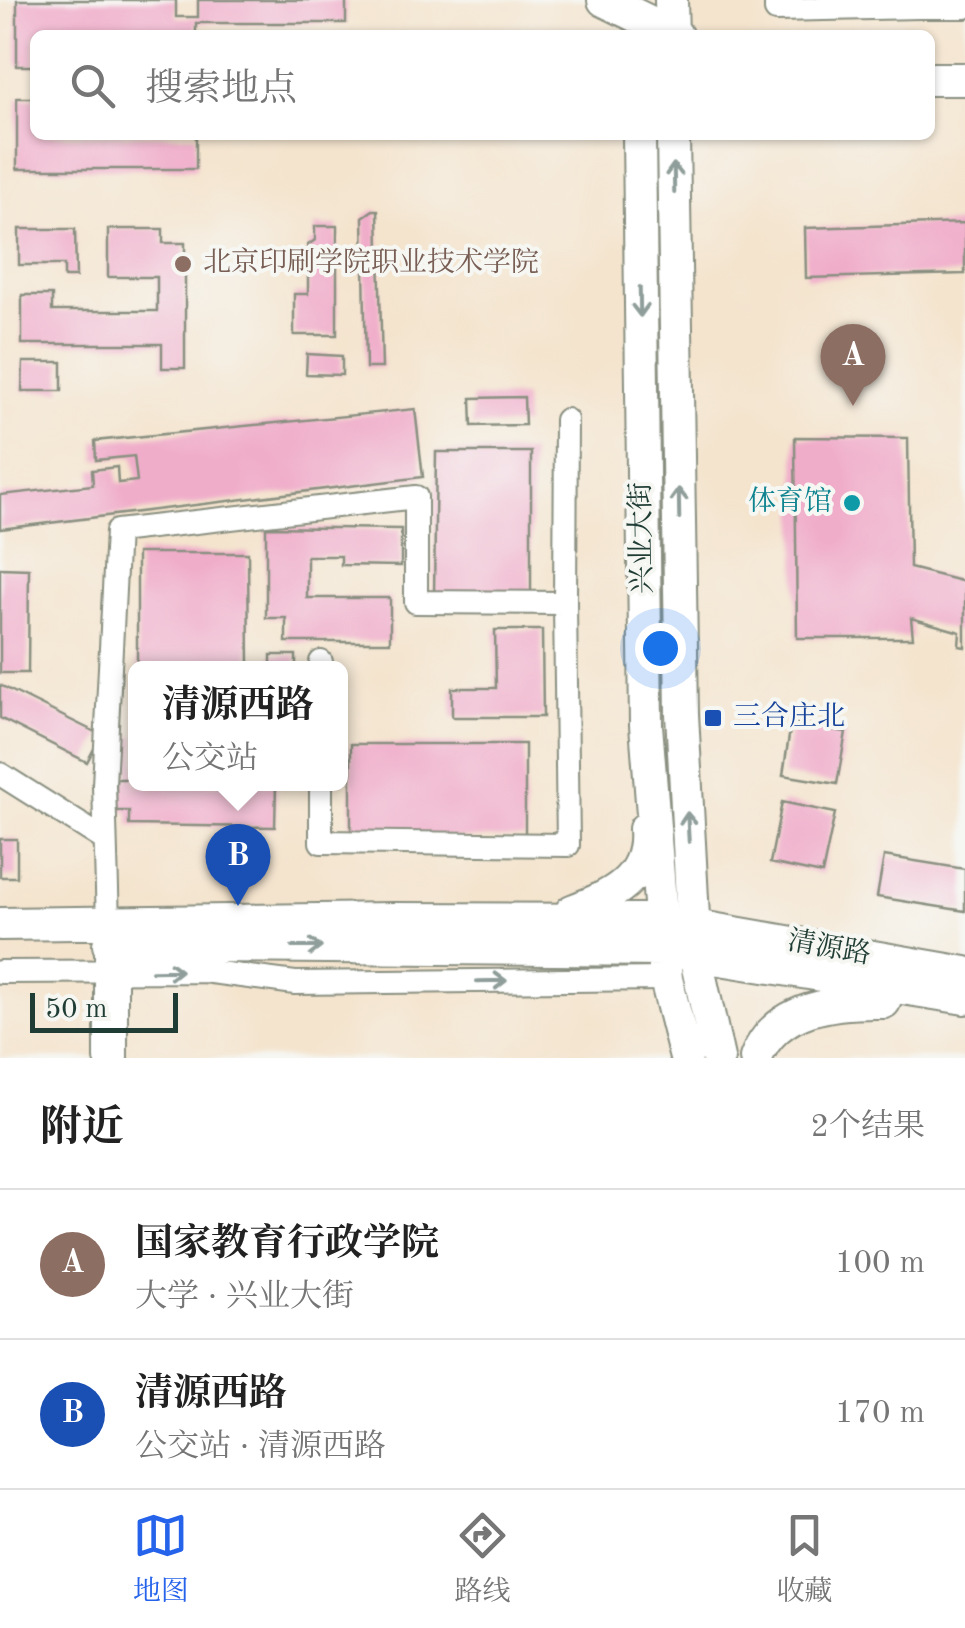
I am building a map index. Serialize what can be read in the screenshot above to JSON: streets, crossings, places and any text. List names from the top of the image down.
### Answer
{
  "streets": {
    "main road": ["兴业大街", "清源路"]
  },
  "crossings": [
    ["兴业大街", "清源路"]
  ],
  "places": {
    "other": ["北京印刷学院职业技术学院", "体育馆"],
    "transit": ["三合庄北"]
  },
  "scale_bar": "50 m",
  "page": {
    "search": "搜索地点",
    "pins": ["A", "B"],
    "popup": ["清源西路", "公交站"],
    "scale": "50 m",
    "heading": ["附近", "2个结果"],
    "list": [
      {
        "mark": "A",
        "name": "国家教育行政学院",
        "note": "大学 · 兴业大街",
        "value": "100 m"
      },
      {
        "mark": "B",
        "name": "清源西路",
        "note": "公交站 · 清源西路",
        "value": "170 m"
      }
    ],
    "nav": ["地图", "路线", "收藏"]
  }
}
